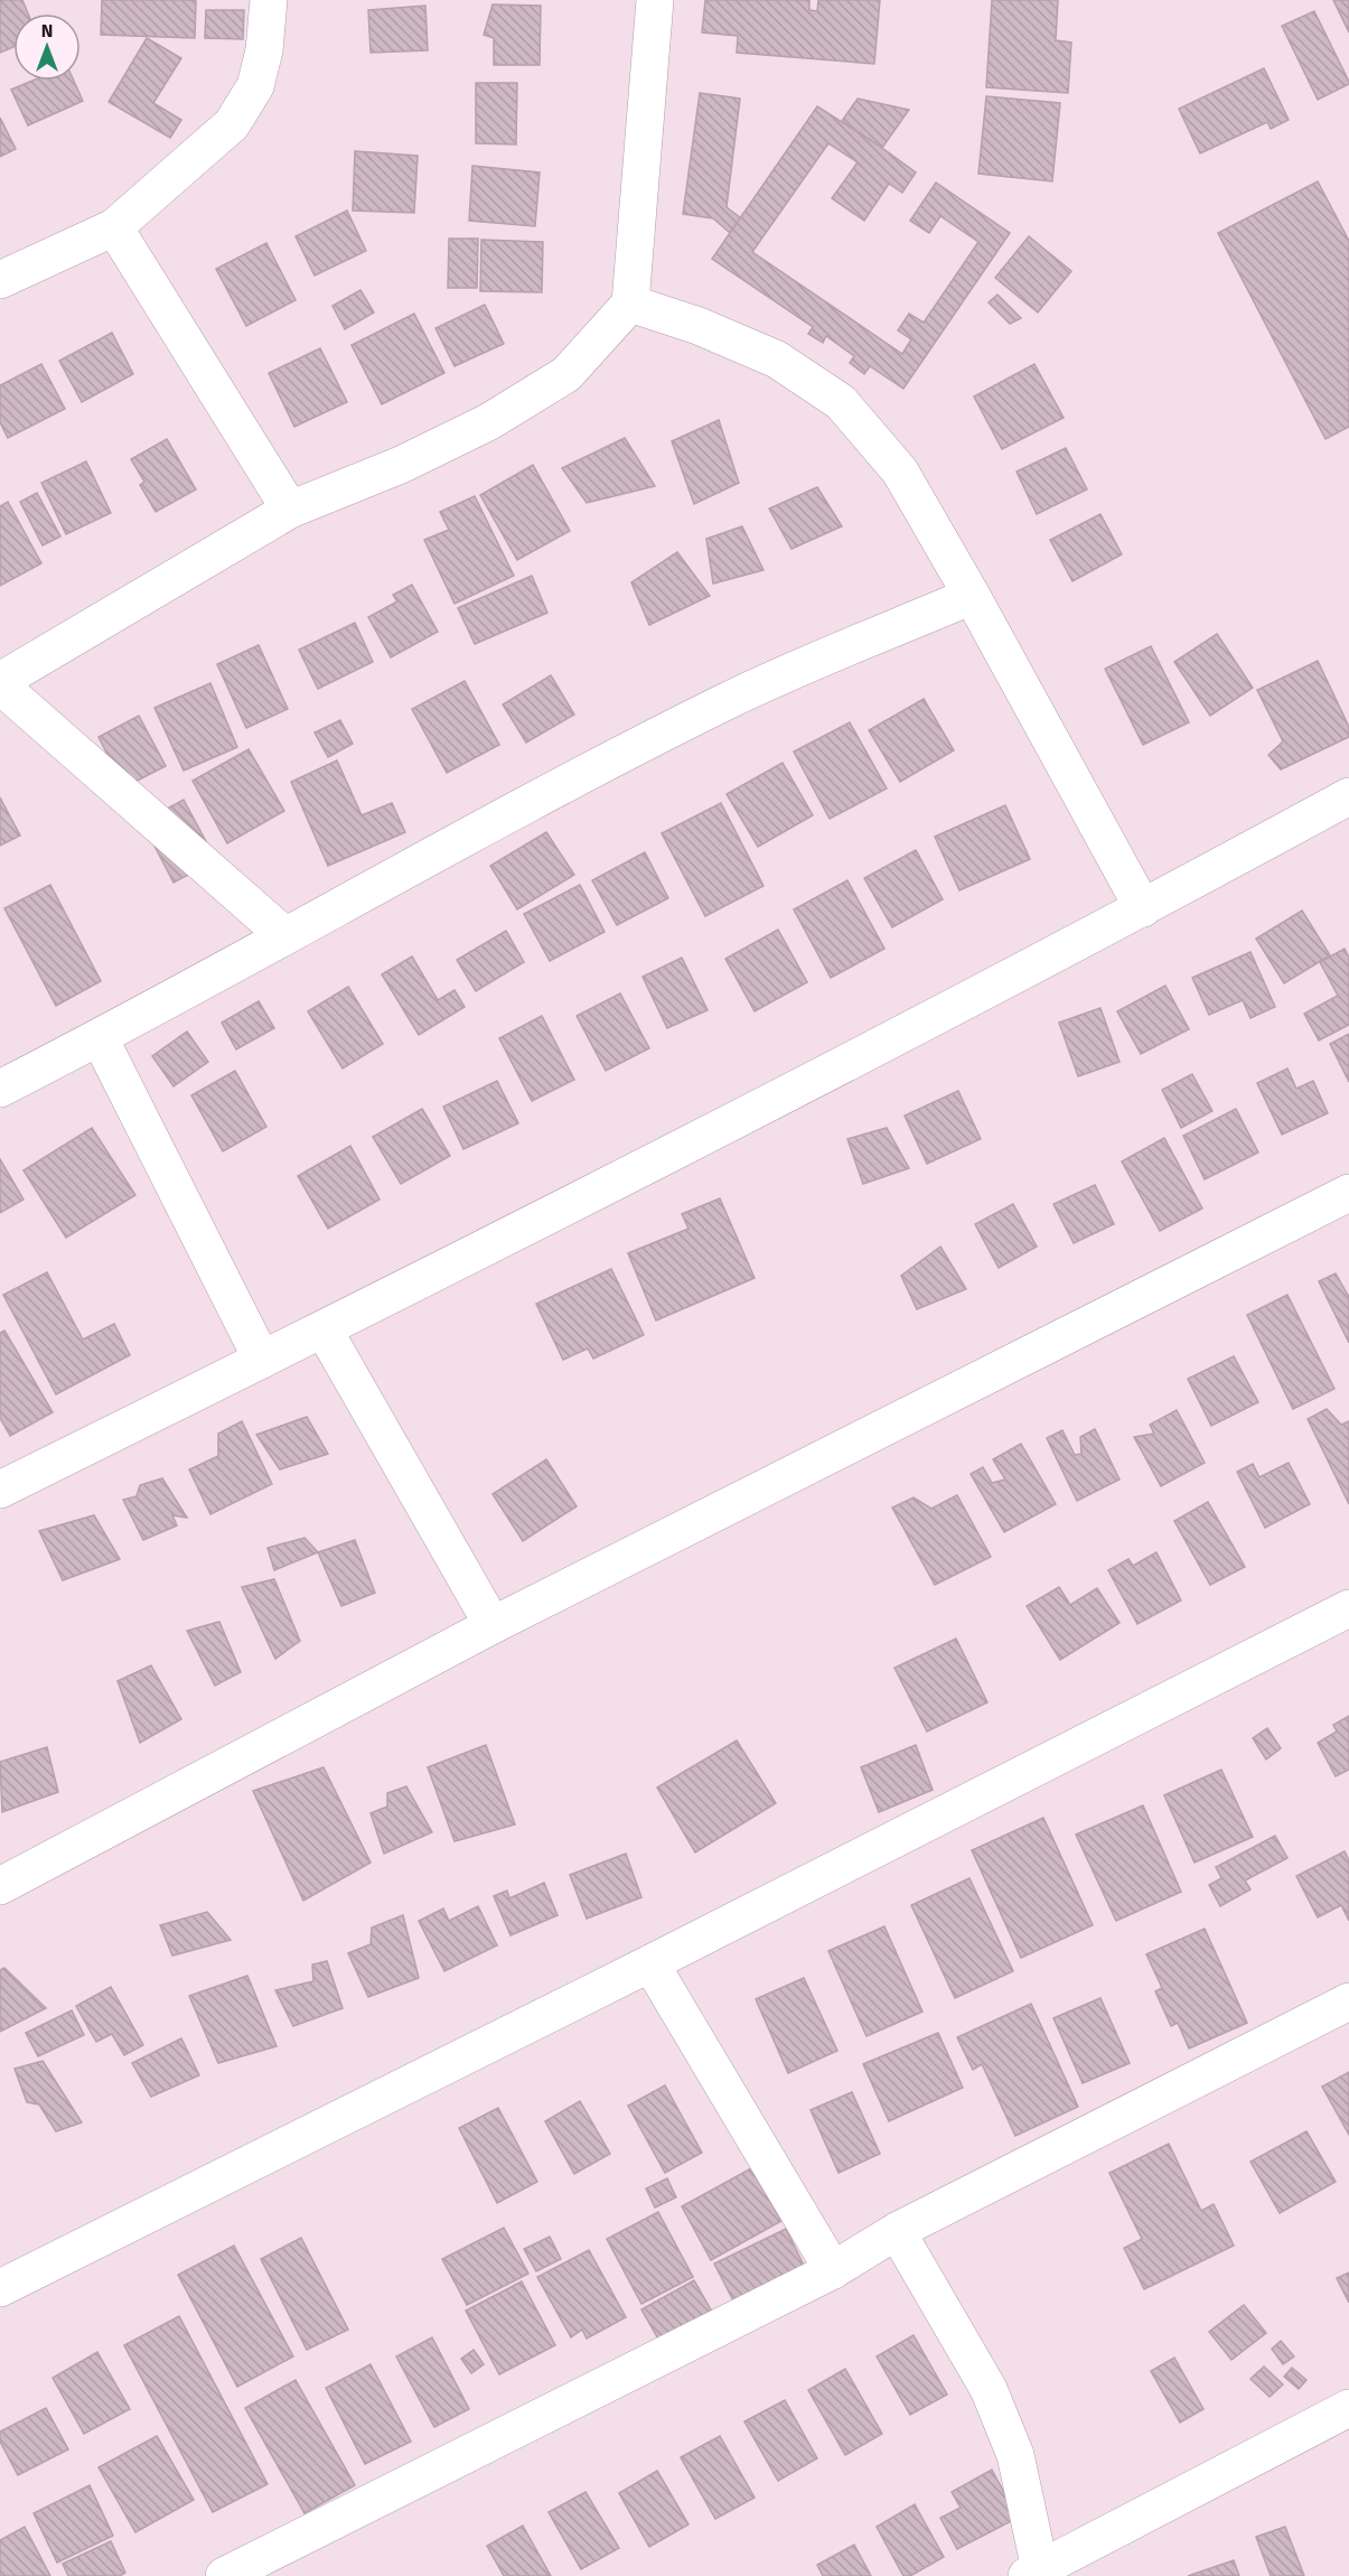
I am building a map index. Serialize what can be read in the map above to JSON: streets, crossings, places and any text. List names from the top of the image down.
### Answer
{
  "north": "top"
}
